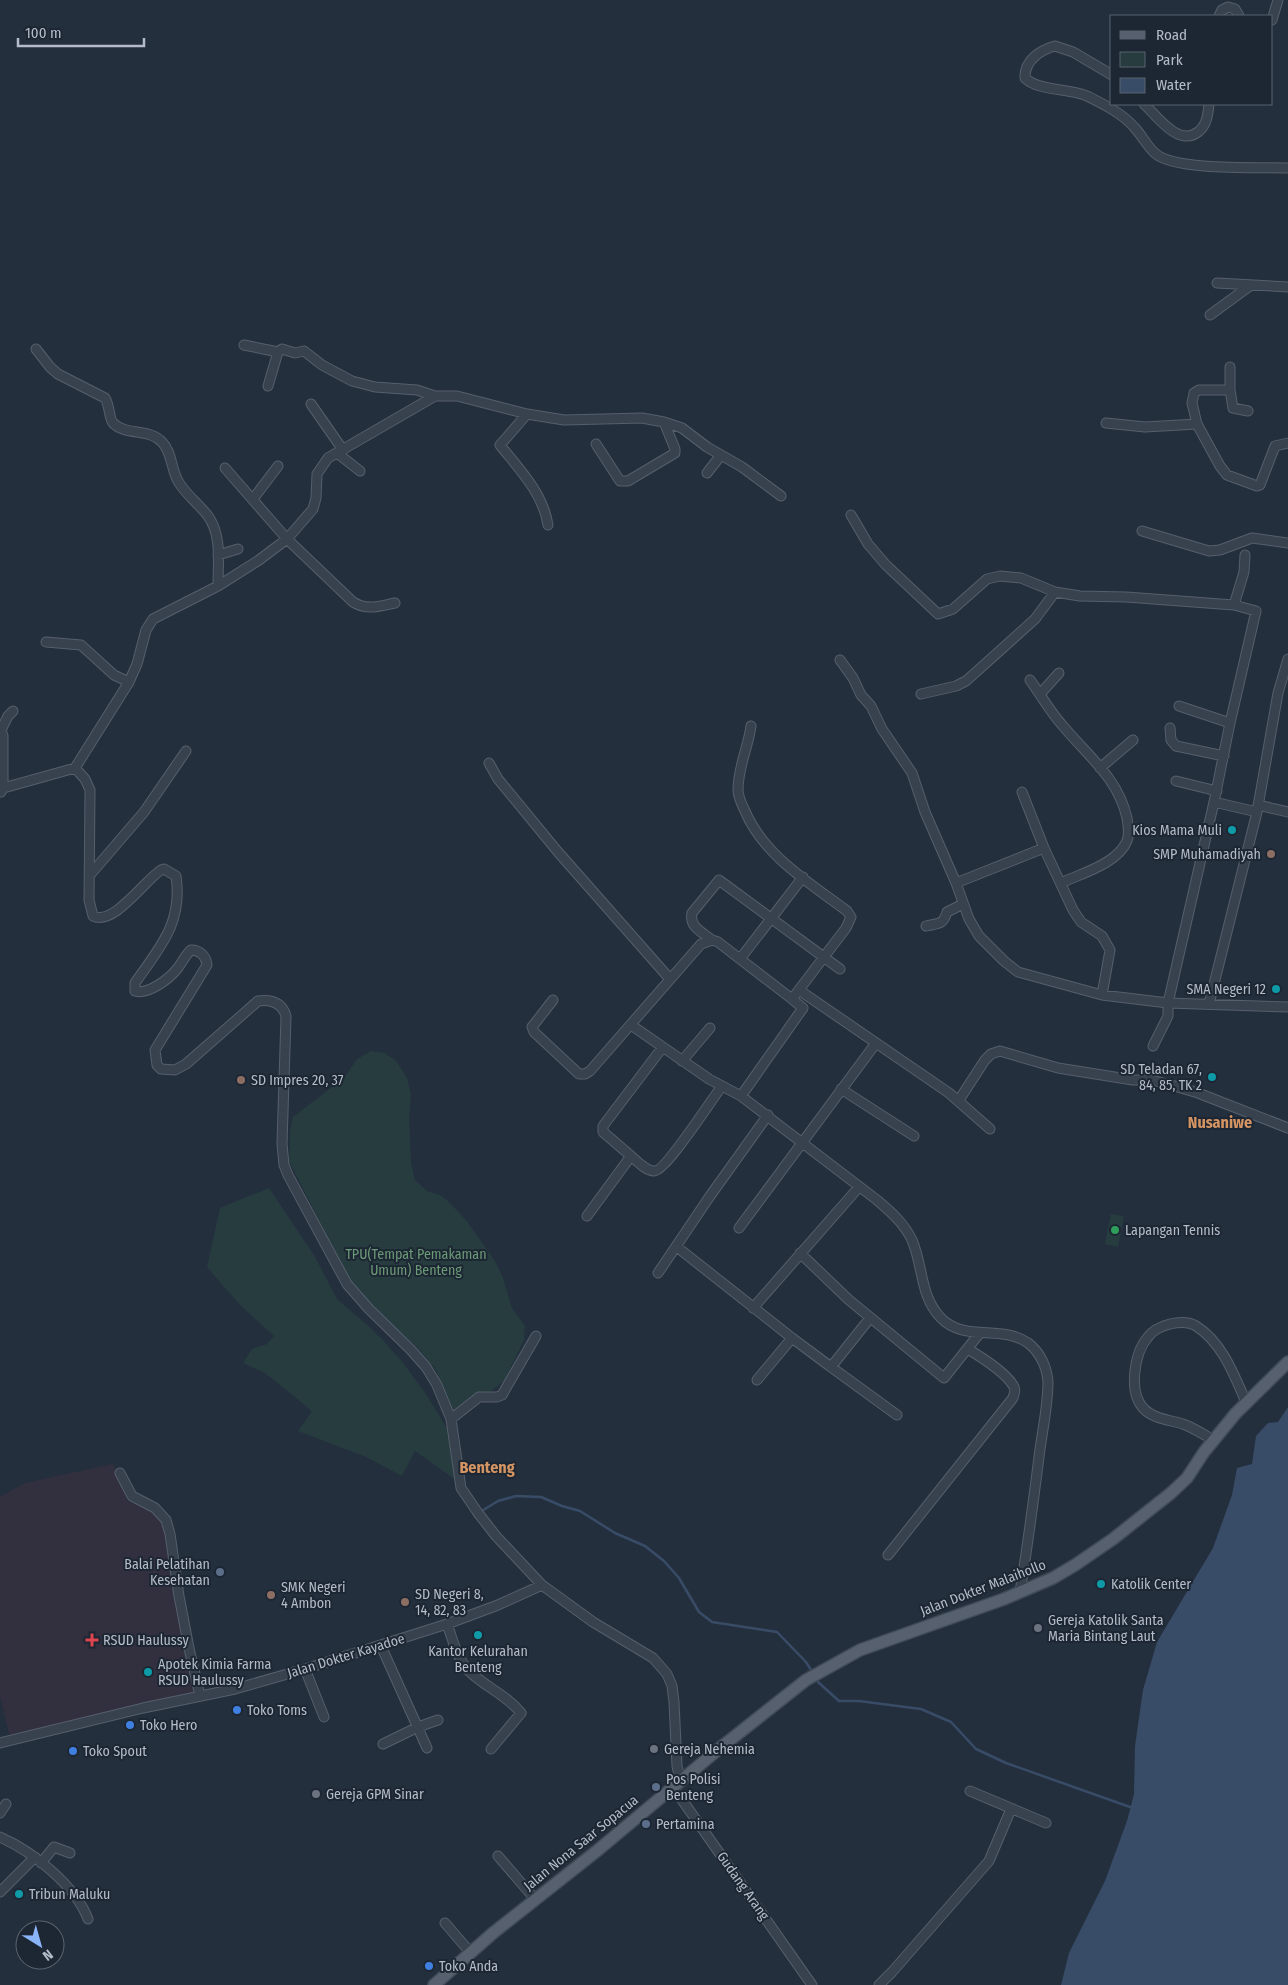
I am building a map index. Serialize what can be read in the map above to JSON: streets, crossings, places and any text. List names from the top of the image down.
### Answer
{
  "streets": {
    "main road": ["Jalan Dokter Malaihollo", "Jalan Nona Saar Sopacua"],
    "street": ["Jalan Dokter Kayadoe", "Gudang Arang"]
  },
  "crossings": [
    ["Jalan Dokter Malaihollo", "Jalan Nona Saar Sopacua"],
    ["Jalan Nona Saar Sopacua", "Gudang Arang"]
  ],
  "districts": ["Nusaniwe", "Benteng"],
  "parks": ["TPU(Tempat Pemakaman Umum) Benteng"],
  "places": {
    "other": [
      "Kios Mama Muli",
      "SMP Muhamadiyah",
      "SMA Negeri 12",
      "SD Teladan 67, 84, 85, TK 2",
      "SD Impres 20, 37",
      "Lapangan Tennis",
      "Balai Pelatihan Kesehatan",
      "Katolik Center",
      "SMK Negeri 4 Ambon",
      "SD Negeri 8, 14, 82, 83",
      "Gereja Katolik Santa Maria Bintang Laut",
      "Kantor Kelurahan Benteng",
      "Apotek Kimia Farma RSUD Haulussy",
      "Toko Toms",
      "Toko Hero",
      "Gereja Nehemia",
      "Toko Spout",
      "Pos Polisi Benteng",
      "Gereja GPM Sinar",
      "Pertamina",
      "Tribun Maluku",
      "Toko Anda"
    ],
    "health": ["RSUD Haulussy"]
  },
  "legend": ["Road", "Park", "Water"],
  "scale_bar": "100 m",
  "north": "bottom right"
}
